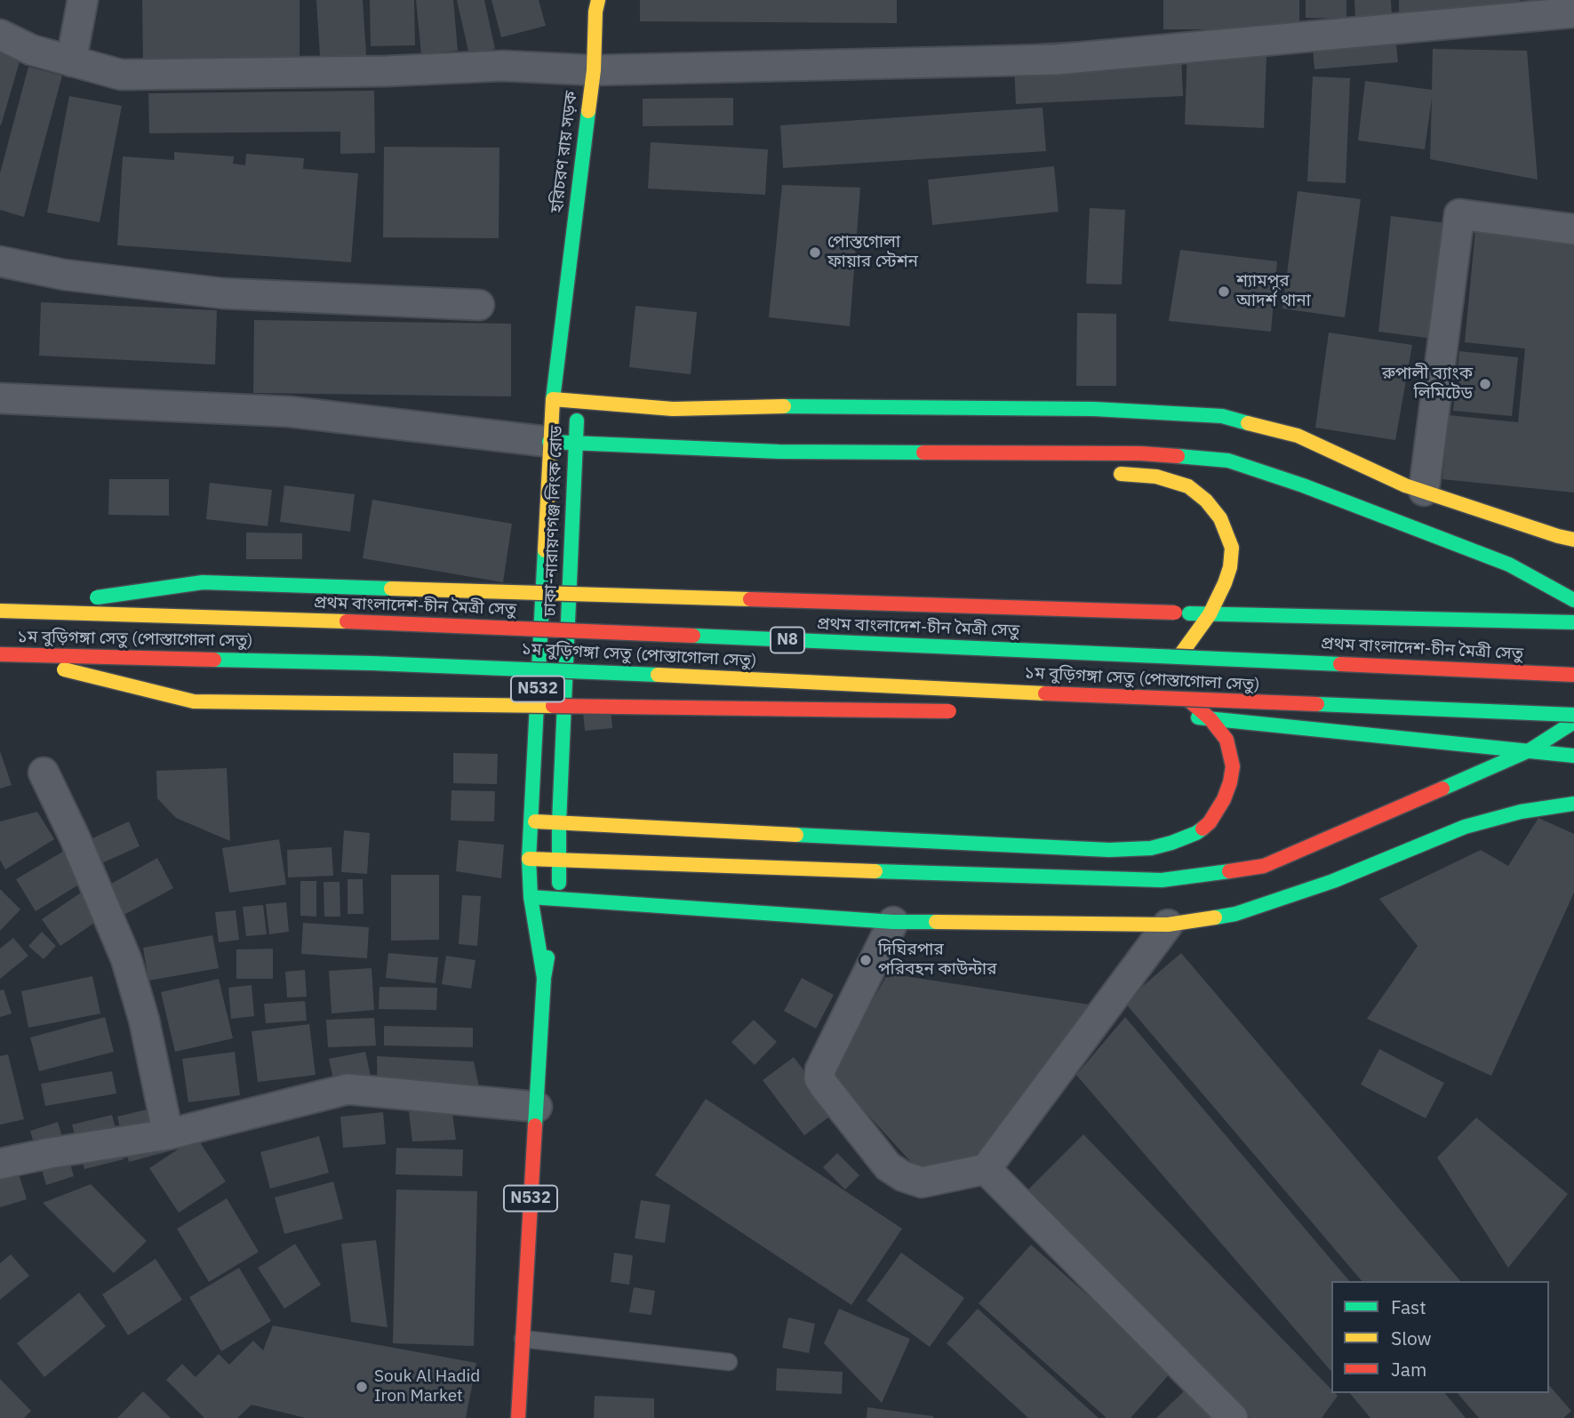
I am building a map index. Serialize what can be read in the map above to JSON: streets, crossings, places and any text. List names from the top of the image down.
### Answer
{
  "streets": {
    "main road": [
      "হরিচরণ রায় সড়ক",
      "ঢাকা-নারায়ণগঞ্জ লিংক রোড",
      "প্রথম বাংলাদেশ-চীন মৈত্রী সেতু",
      "১ম বুড়িগঙ্গা সেতু (পোস্তাগোলা সেতু)",
      "N8",
      "N532"
    ]
  },
  "crossings": [
    ["হরিচরণ রায় সড়ক", "ঢাকা-নারায়ণগঞ্জ লিংক রোড"]
  ],
  "places": [
    "পোস্তগোলা ফায়ার স্টেশন",
    "শ্যামপুর আদর্শ থানা",
    "রুপালী ব্যাংক লিমিটেড",
    "দিঘিরপার পরিবহন কাউন্টার",
    "Souk Al Hadid Iron Market"
  ],
  "legend": ["Fast", "Slow", "Jam"]
}
